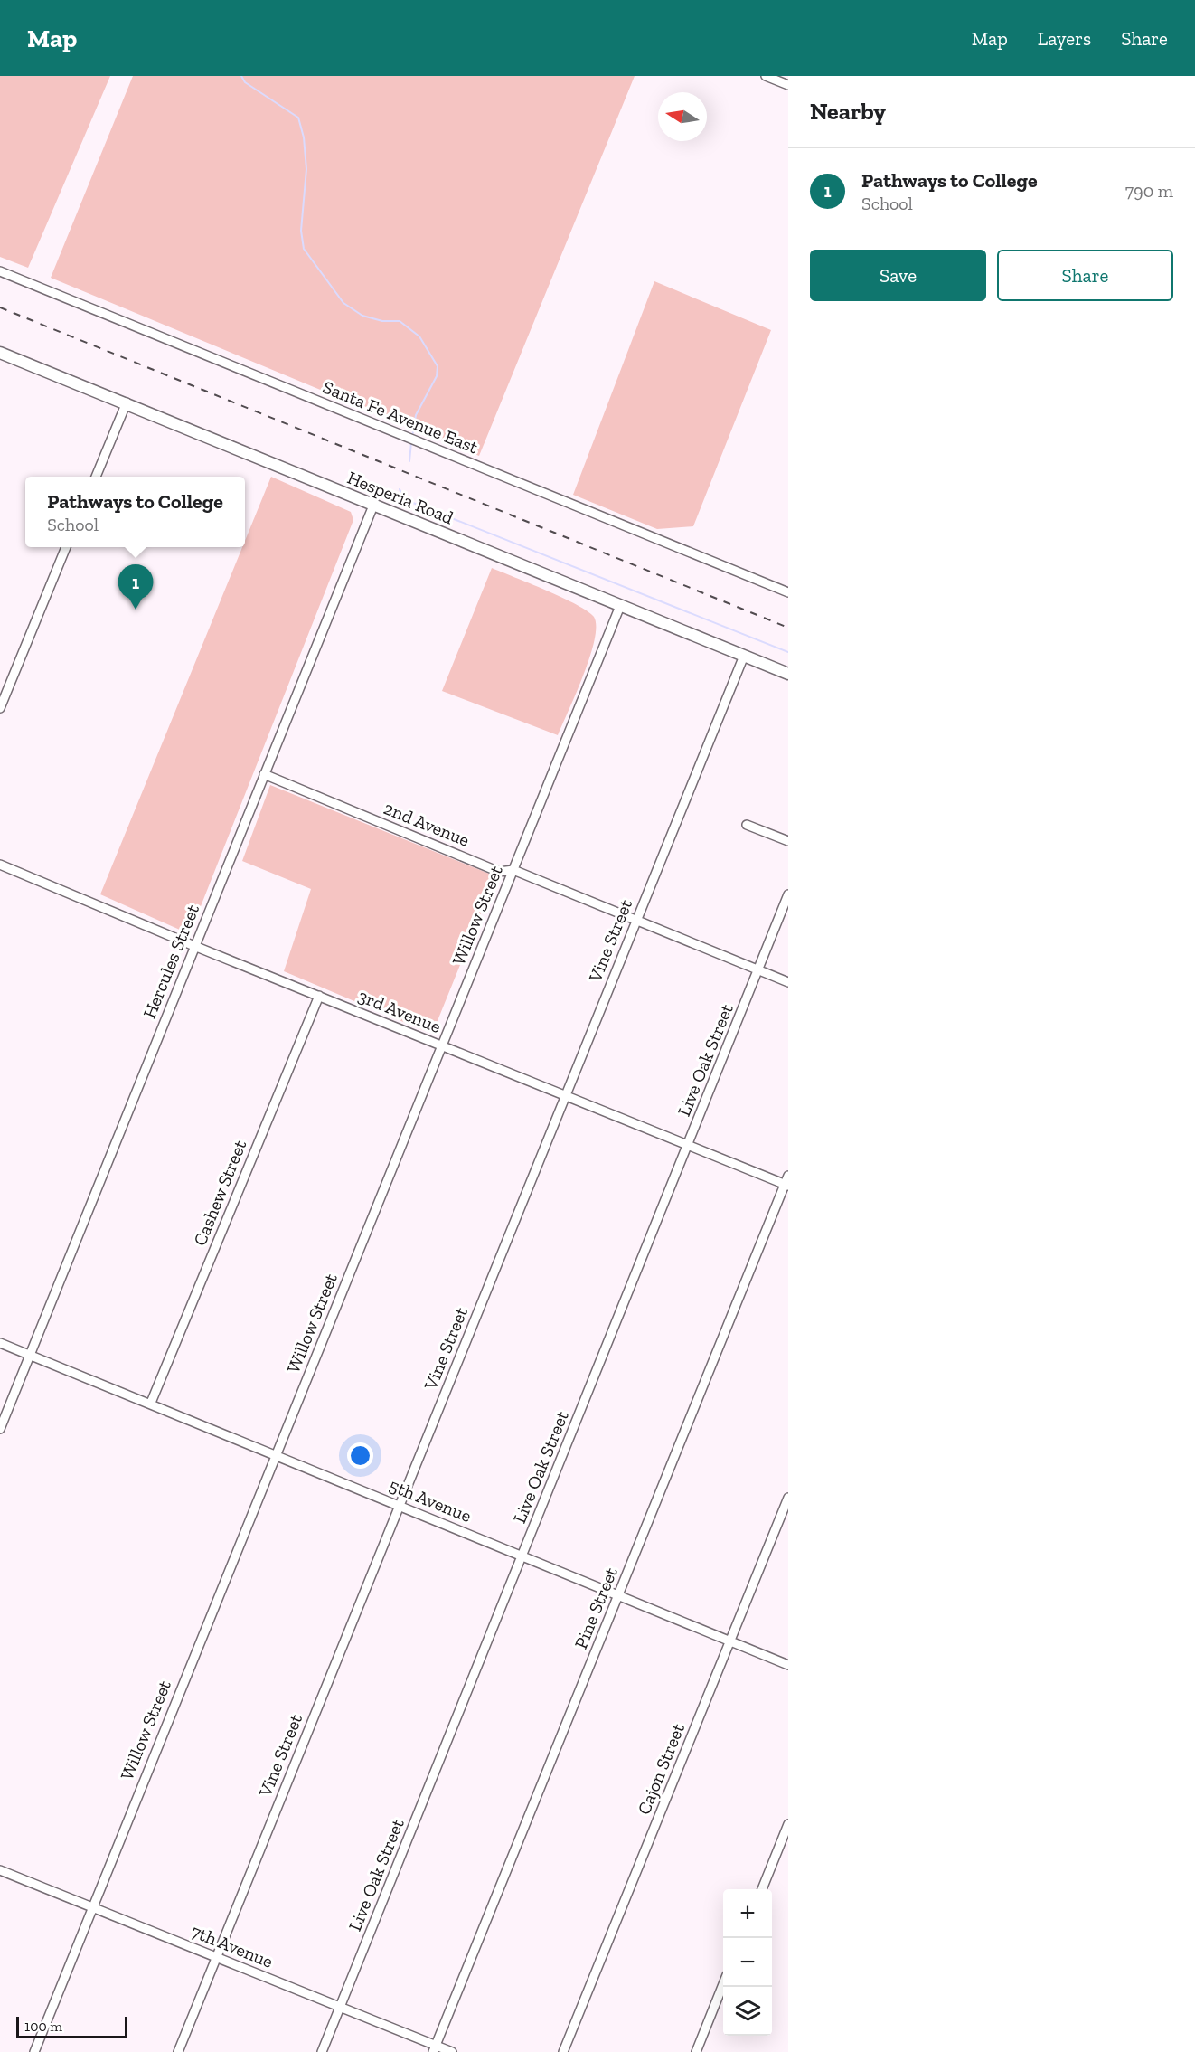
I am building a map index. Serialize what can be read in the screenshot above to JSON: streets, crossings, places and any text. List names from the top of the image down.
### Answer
{
  "streets": {
    "main road": ["Hesperia Road"],
    "street": [
      "Santa Fe Avenue East",
      "2nd Avenue",
      "Willow Street",
      "Vine Street",
      "Hercules Street",
      "3rd Avenue",
      "Live Oak Street",
      "Cashew Street",
      "5th Avenue",
      "Pine Street",
      "Cajon Street",
      "7th Avenue"
    ]
  },
  "crossings": [
    ["Hesperia Road", "Willow Street"],
    ["Hesperia Road", "Vine Street"],
    ["Hesperia Road", "Hercules Street"],
    ["2nd Avenue", "Willow Street"],
    ["2nd Avenue", "Vine Street"],
    ["2nd Avenue", "Hercules Street"],
    ["2nd Avenue", "Live Oak Street"],
    ["Willow Street", "3rd Avenue"],
    ["Willow Street", "5th Avenue"],
    ["Willow Street", "7th Avenue"],
    ["Vine Street", "3rd Avenue"],
    ["Vine Street", "5th Avenue"],
    ["Vine Street", "7th Avenue"],
    ["Hercules Street", "3rd Avenue"],
    ["Hercules Street", "5th Avenue"],
    ["3rd Avenue", "Live Oak Street"],
    ["3rd Avenue", "Cashew Street"],
    ["3rd Avenue", "Pine Street"],
    ["Live Oak Street", "5th Avenue"],
    ["Live Oak Street", "7th Avenue"],
    ["Cashew Street", "5th Avenue"],
    ["5th Avenue", "Pine Street"],
    ["5th Avenue", "Cajon Street"],
    ["Pine Street", "7th Avenue"]
  ],
  "scale_bar": "100 m",
  "north": "left",
  "page": {
    "header": "Map",
    "nav": ["Map", "Layers", "Share"],
    "heading": "Nearby",
    "list": [
      {
        "mark": "1",
        "name": "Pathways to College",
        "note": "School",
        "value": "790 m"
      }
    ],
    "buttons": ["Save", "Share"],
    "popup": ["Pathways to College", "School"],
    "pins": "1",
    "map_buttons": ["+", "−"],
    "scale": "100 m"
  }
}
